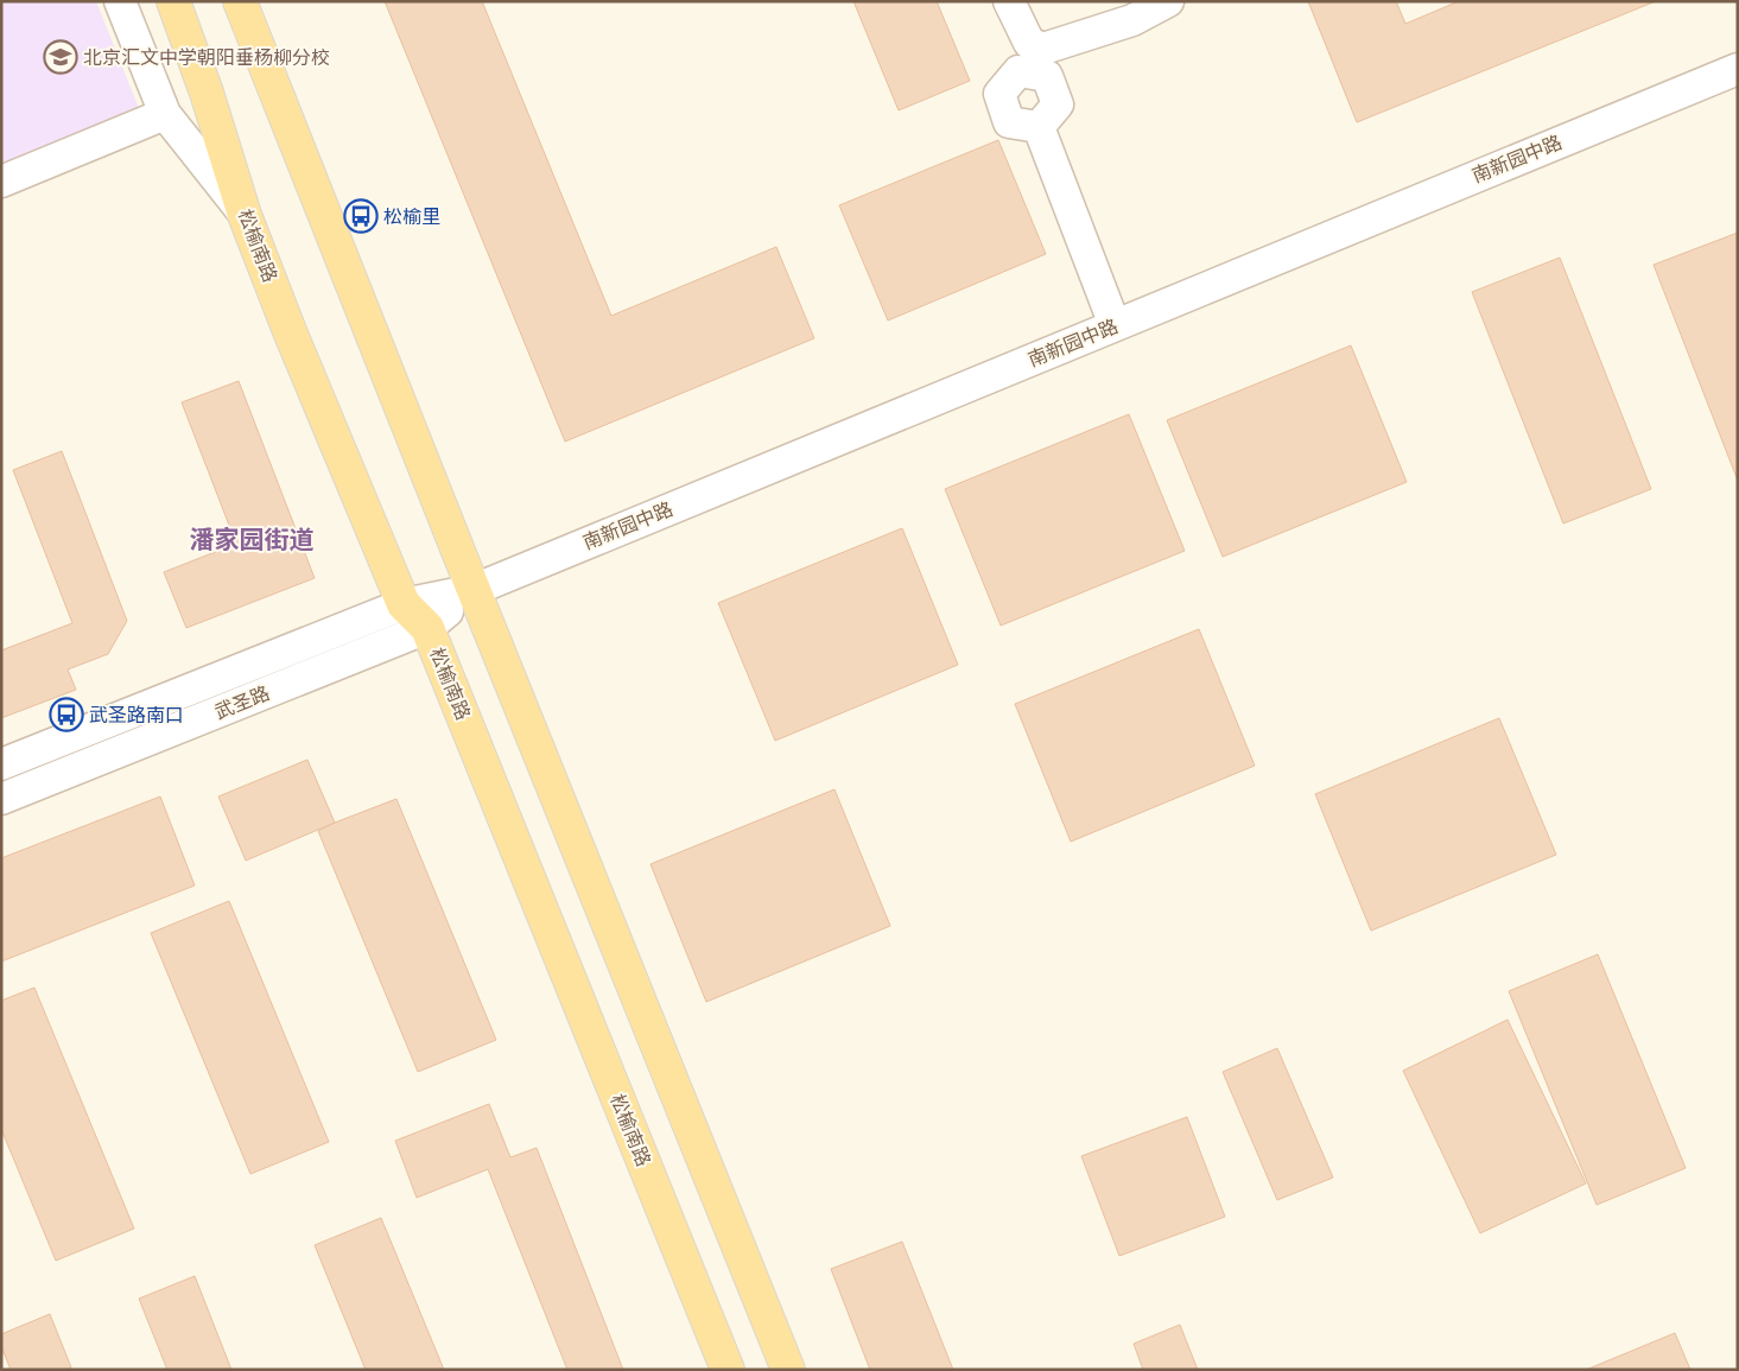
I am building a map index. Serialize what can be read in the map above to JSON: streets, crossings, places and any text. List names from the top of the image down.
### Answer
{
  "streets": {
    "main road": ["松榆南路"],
    "street": ["南新园中路", "武圣路"]
  },
  "crossings": [
    ["南新园中路", "松榆南路"],
    ["南新园中路", "武圣路"],
    ["松榆南路", "武圣路"]
  ],
  "districts": ["潘家园街道"],
  "places": {
    "school or university": ["北京汇文中学朝阳垂杨柳分校"],
    "bus stop": ["松榆里", "武圣路南口"]
  }
}
